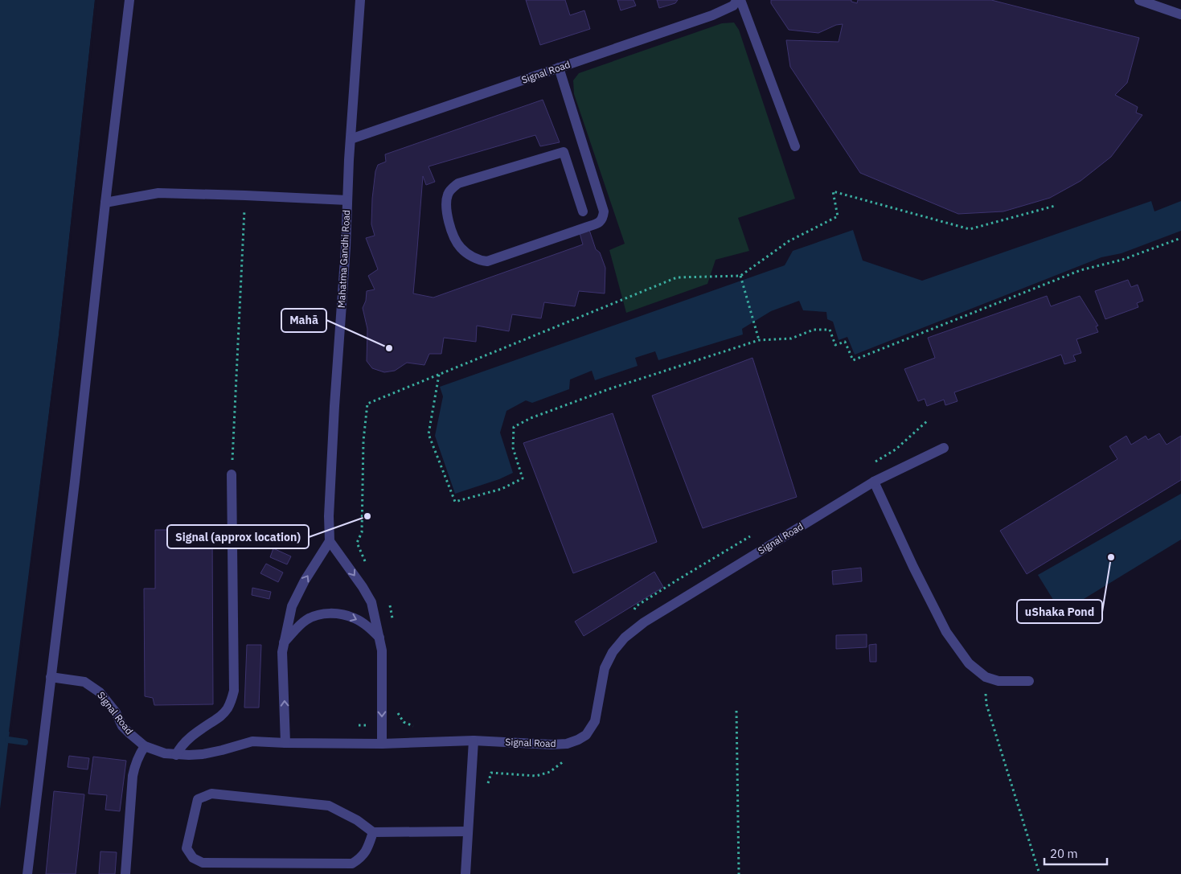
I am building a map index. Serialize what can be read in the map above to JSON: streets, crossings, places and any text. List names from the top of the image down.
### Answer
{
  "streets": {
    "street": ["Signal Road", "Mahatma Gandhi Road"]
  },
  "crossings": [
    ["Signal Road", "Mahatma Gandhi Road"]
  ],
  "places": ["Mahā", "Signal (approx location)", "uShaka Pond"],
  "scale_bar": "20 m"
}
